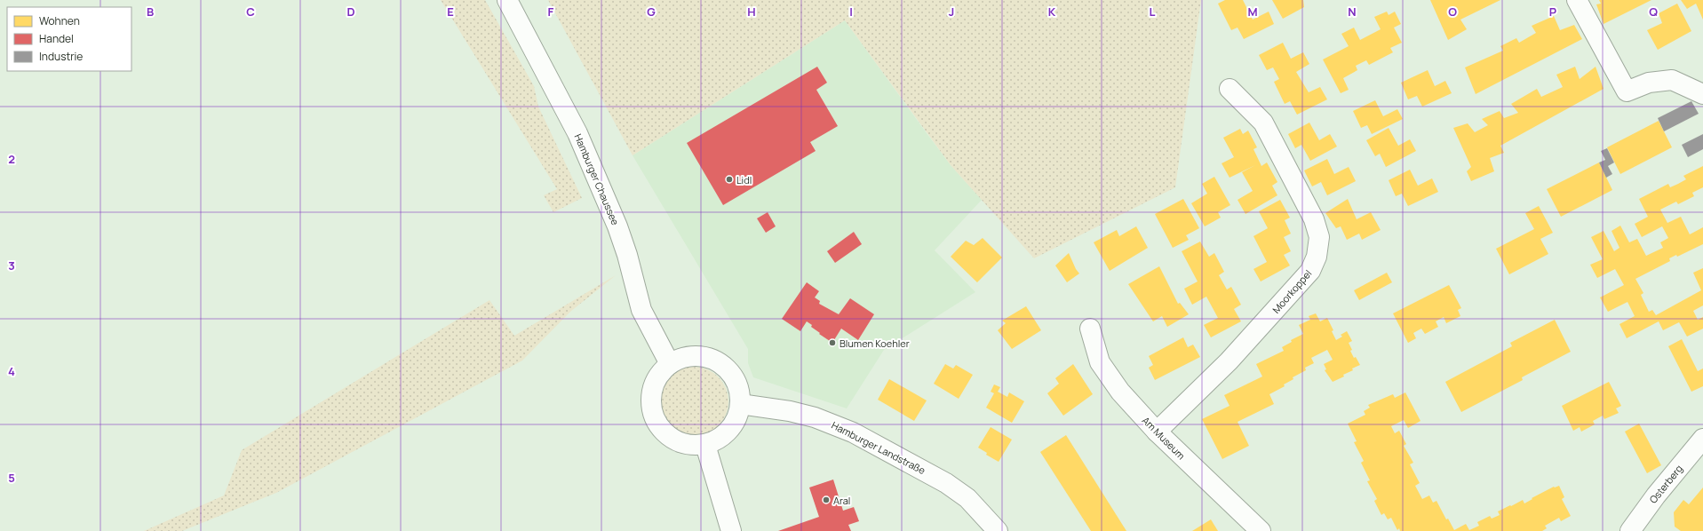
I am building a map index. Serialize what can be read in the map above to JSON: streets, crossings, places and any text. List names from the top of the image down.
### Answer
{
  "streets": {
    "main road": [
      "Hamburger Chaussee",
      "Moorkoppel",
      "Am Museum",
      "Hamburger Landstraße",
      "Osterberg"
    ]
  },
  "crossings": [
    ["Hamburger Chaussee", "Hamburger Landstraße"],
    ["Moorkoppel", "Am Museum"]
  ],
  "places": ["Lidl", "Blumen Koehler", "Aral"],
  "legend": ["Wohnen", "Handel", "Industrie"],
  "grid": {
    "columns": [
      "B",
      "C",
      "D",
      "E",
      "F",
      "G",
      "H",
      "I",
      "J",
      "K",
      "L",
      "M",
      "N",
      "O",
      "P",
      "Q"
    ],
    "rows": [
      "2",
      "3",
      "4",
      "5"
    ]
  }
}
